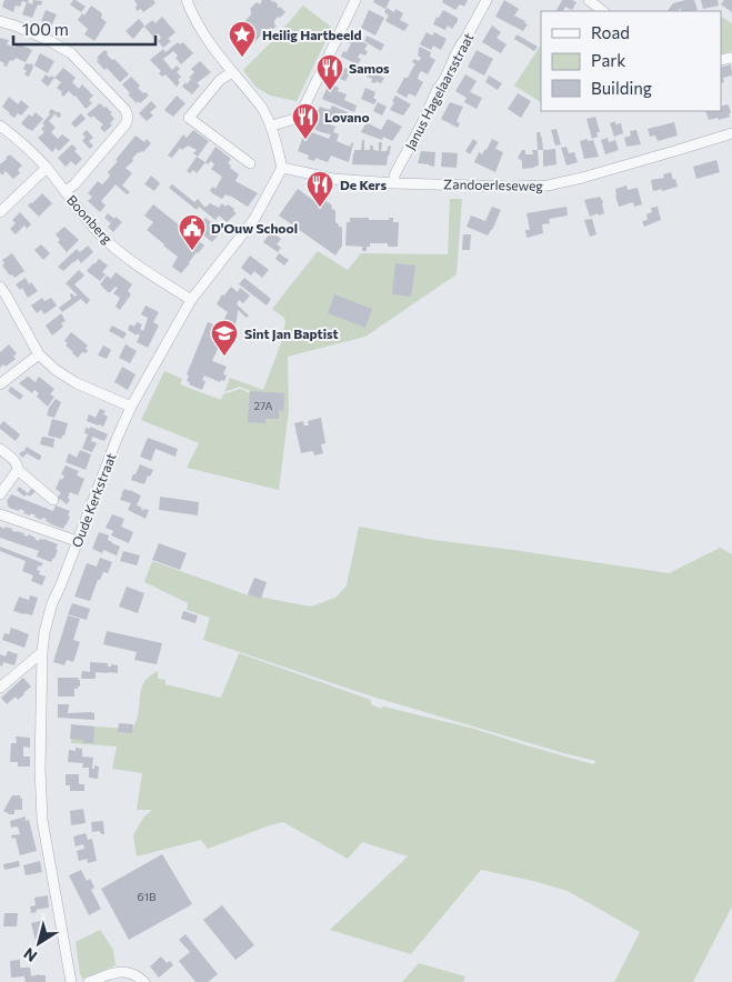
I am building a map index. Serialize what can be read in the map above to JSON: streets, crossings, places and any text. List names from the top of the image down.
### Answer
{
  "streets": {
    "street": [
      "Janus Hagelaarsstraat",
      "Zandoerleseweg",
      "Boonberg",
      "Oude Kerkstraat"
    ]
  },
  "crossings": [
    ["Janus Hagelaarsstraat", "Zandoerleseweg"],
    ["Zandoerleseweg", "Oude Kerkstraat"],
    ["Boonberg", "Oude Kerkstraat"]
  ],
  "places": {
    "place": ["Heilig Hartbeeld"],
    "restaurant": ["Samos", "Lovano", "De Kers"],
    "public building": ["D'Ouw School"],
    "school or university": ["Sint Jan Baptist"]
  },
  "house_numbers": ["27A", "61B"],
  "legend": ["Road", "Park", "Building"],
  "scale_bar": "100 m",
  "north": "bottom left"
}
